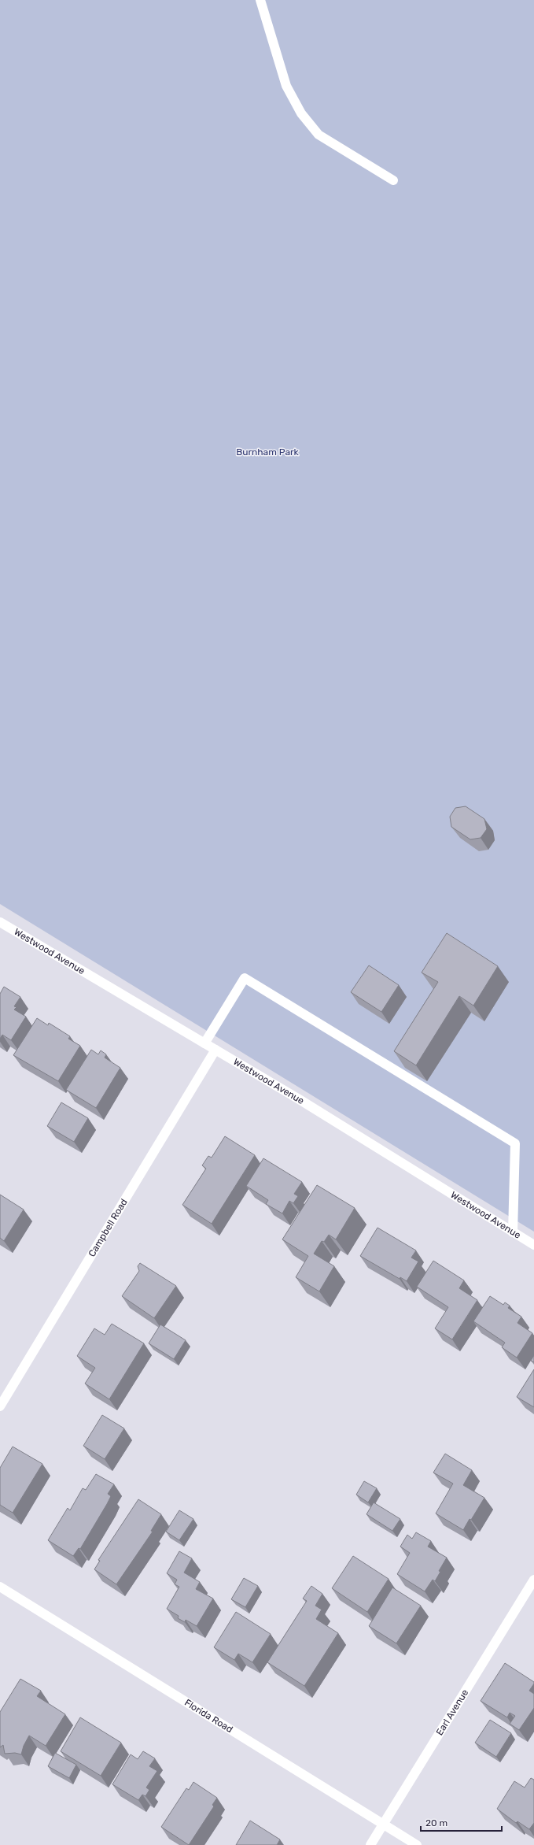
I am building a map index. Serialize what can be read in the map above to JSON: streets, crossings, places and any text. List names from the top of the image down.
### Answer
{
  "streets": {
    "street": [
      "Westwood Avenue",
      "Campbell Road",
      "Earl Avenue",
      "Florida Road"
    ]
  },
  "crossings": [
    ["Westwood Avenue", "Campbell Road"],
    ["Earl Avenue", "Florida Road"]
  ],
  "parks": ["Burnham Park"],
  "scale_bar": "20 m"
}
